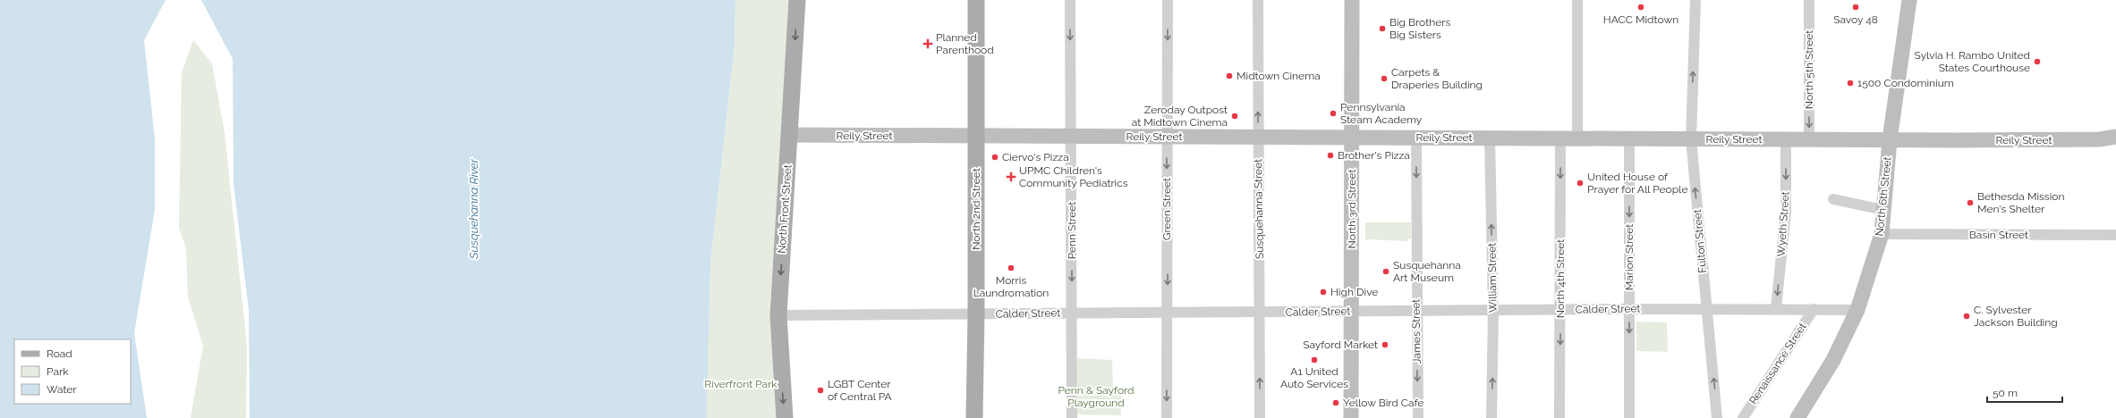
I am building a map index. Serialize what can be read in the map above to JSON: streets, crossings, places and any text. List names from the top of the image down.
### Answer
{
  "streets": {
    "main road": [
      "Reily Street",
      "North 6th Street",
      "North Front Street",
      "North 2nd Street",
      "North 3rd Street"
    ],
    "street": [
      "North 5th Street",
      "Green Street",
      "Susquehanna Street",
      "Wyeth Street",
      "Penn Street",
      "Basin Street",
      "Fulton Street",
      "Marion Street",
      "William Street",
      "North 4th Street",
      "Calder Street",
      "James Street",
      "Renaissance Street"
    ]
  },
  "crossings": [
    ["North 5th Street", "Reily Street"],
    ["Reily Street", "North 6th Street"],
    ["Reily Street", "North Front Street"],
    ["Reily Street", "North 2nd Street"],
    ["Reily Street", "Green Street"],
    ["Reily Street", "Susquehanna Street"],
    ["Reily Street", "North 3rd Street"],
    ["Reily Street", "Wyeth Street"],
    ["Reily Street", "Penn Street"],
    ["Reily Street", "Fulton Street"],
    ["Reily Street", "Marion Street"],
    ["Reily Street", "William Street"],
    ["Reily Street", "North 4th Street"],
    ["Reily Street", "James Street"],
    ["North 6th Street", "Basin Street"],
    ["North 6th Street", "Calder Street"],
    ["North Front Street", "Calder Street"],
    ["North 2nd Street", "Calder Street"],
    ["Green Street", "Calder Street"],
    ["Susquehanna Street", "Calder Street"],
    ["North 3rd Street", "Calder Street"],
    ["Wyeth Street", "Calder Street"],
    ["Penn Street", "Calder Street"],
    ["Fulton Street", "Calder Street"],
    ["Marion Street", "Calder Street"],
    ["William Street", "Calder Street"],
    ["North 4th Street", "Calder Street"],
    ["Calder Street", "James Street"],
    ["Calder Street", "Renaissance Street"]
  ],
  "one_way": [
    "North 5th Street",
    "North Front Street",
    "Green Street",
    "Susquehanna Street",
    "Wyeth Street",
    "Penn Street",
    "Fulton Street",
    "Marion Street",
    "William Street",
    "North 4th Street",
    "James Street"
  ],
  "water": ["Susquehanna River"],
  "parks": ["Riverfront Park", "Penn & Sayford Playground"],
  "places": {
    "other": [
      "HACC Midtown",
      "Savoy 48",
      "Big Brothers Big Sisters",
      "Sylvia H. Rambo United States Courthouse",
      "Midtown Cinema",
      "Carpets & Draperies Building",
      "1500 Condominium",
      "Pennsylvania Steam Academy",
      "Zeroday Outpost at Midtown Cinema",
      "Brother's Pizza",
      "Ciervo's Pizza",
      "United House of Prayer for All People",
      "Bethesda Mission Men's Shelter",
      "Morris Laundromation",
      "Susquehanna Art Museum",
      "High Dive",
      "C. Sylvester Jackson Building",
      "Sayford Market",
      "A1 United Auto Services",
      "LGBT Center of Central PA",
      "Yellow Bird Cafe"
    ],
    "health": ["Planned Parenthood", "UPMC Children's Community Pediatrics"]
  },
  "legend": ["Road", "Park", "Water"],
  "scale_bar": "50 m"
}
